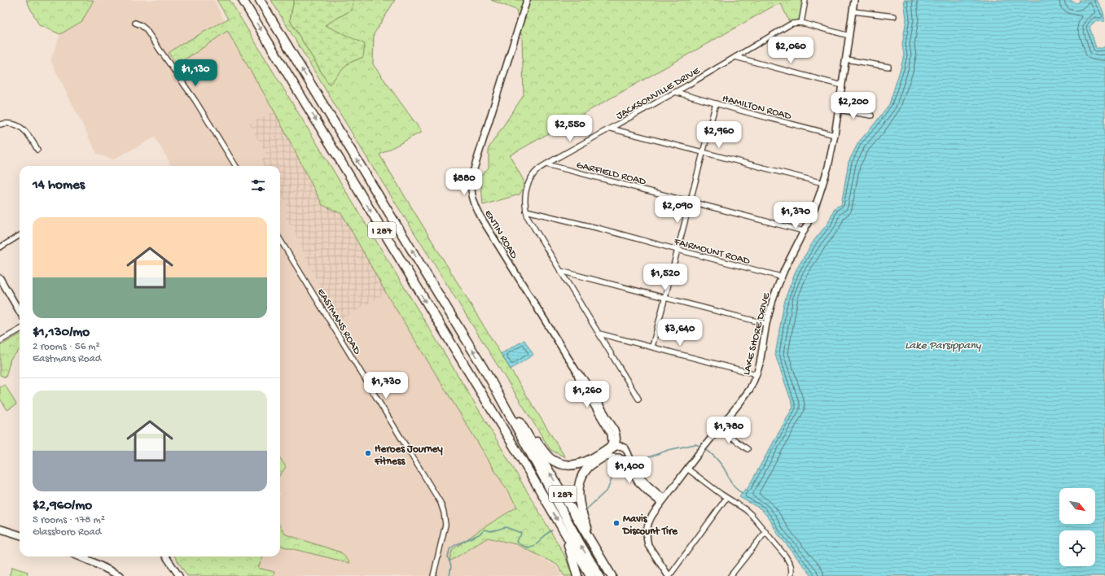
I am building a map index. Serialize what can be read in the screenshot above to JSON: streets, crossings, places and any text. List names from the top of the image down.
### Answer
{
  "streets": {
    "highway": ["I 287"],
    "street": [
      "JACKSONVILLE DRIVE",
      "HAMILTON ROAD",
      "GARFIELD ROAD",
      "ENTIN ROAD",
      "FAIRMOUNT ROAD",
      "EASTMANS ROAD",
      "LAKE SHORE DRIVE"
    ]
  },
  "crossings": [
    ["JACKSONVILLE DRIVE", "HAMILTON ROAD"],
    ["JACKSONVILLE DRIVE", "GARFIELD ROAD"],
    ["JACKSONVILLE DRIVE", "FAIRMOUNT ROAD"],
    ["HAMILTON ROAD", "LAKE SHORE DRIVE"],
    ["GARFIELD ROAD", "LAKE SHORE DRIVE"],
    ["FAIRMOUNT ROAD", "LAKE SHORE DRIVE"]
  ],
  "water": ["Lake Parsippany"],
  "places": ["Heroes Journey Fitness", "Mavis Discount Tire"],
  "north": "bottom right",
  "page": {
    "price": [
      "$2,060",
      "$1,130",
      "$2,200",
      "$2,550",
      "$2,960",
      "$880",
      "$2,090",
      "$1,370",
      "$1,520",
      "$3,640",
      "$1,730",
      "$1,260",
      "$1,780",
      "$1,400"
    ],
    "heading": "14 homes",
    "list": [
      {
        "name": "$1,130/mo",
        "note": "2 rooms · 56 m² · Eastmans Road"
      },
      {
        "name": "$2,960/mo",
        "note": "5 rooms · 178 m² · Glassboro Road"
      }
    ]
  }
}
